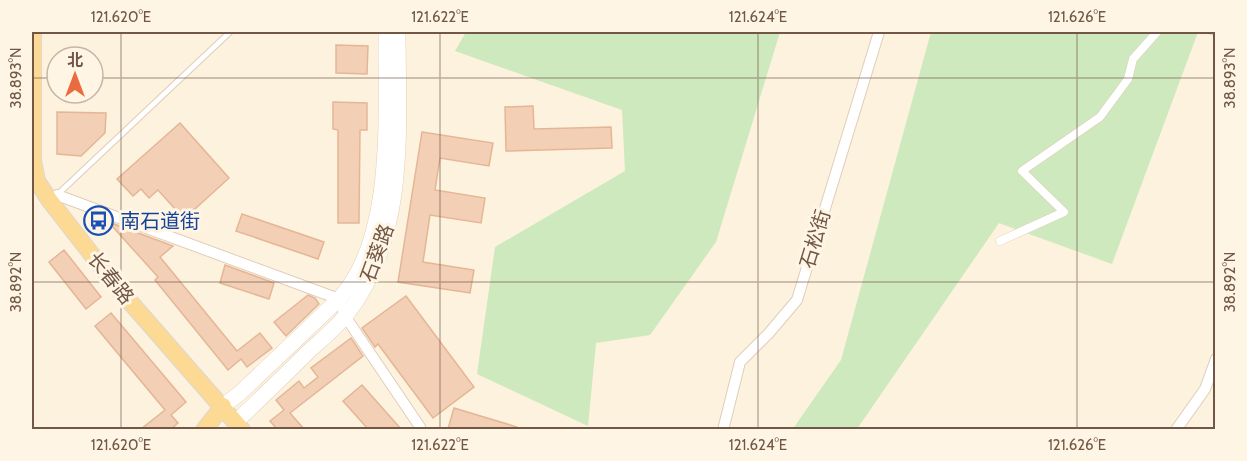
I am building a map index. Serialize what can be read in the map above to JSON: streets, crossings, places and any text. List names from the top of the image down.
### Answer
{
  "streets": {
    "main road": ["石葵路", "长春路"],
    "street": ["石松街"]
  },
  "crossings": [
    ["石葵路", "长春路"]
  ],
  "places": {
    "bus stop": ["南石道街"]
  },
  "north": "top",
  "coordinates": [
    "121.620°E",
    "121.622°E",
    "121.624°E",
    "121.626°E",
    "38.893°N",
    "38.892°N"
  ]
}
